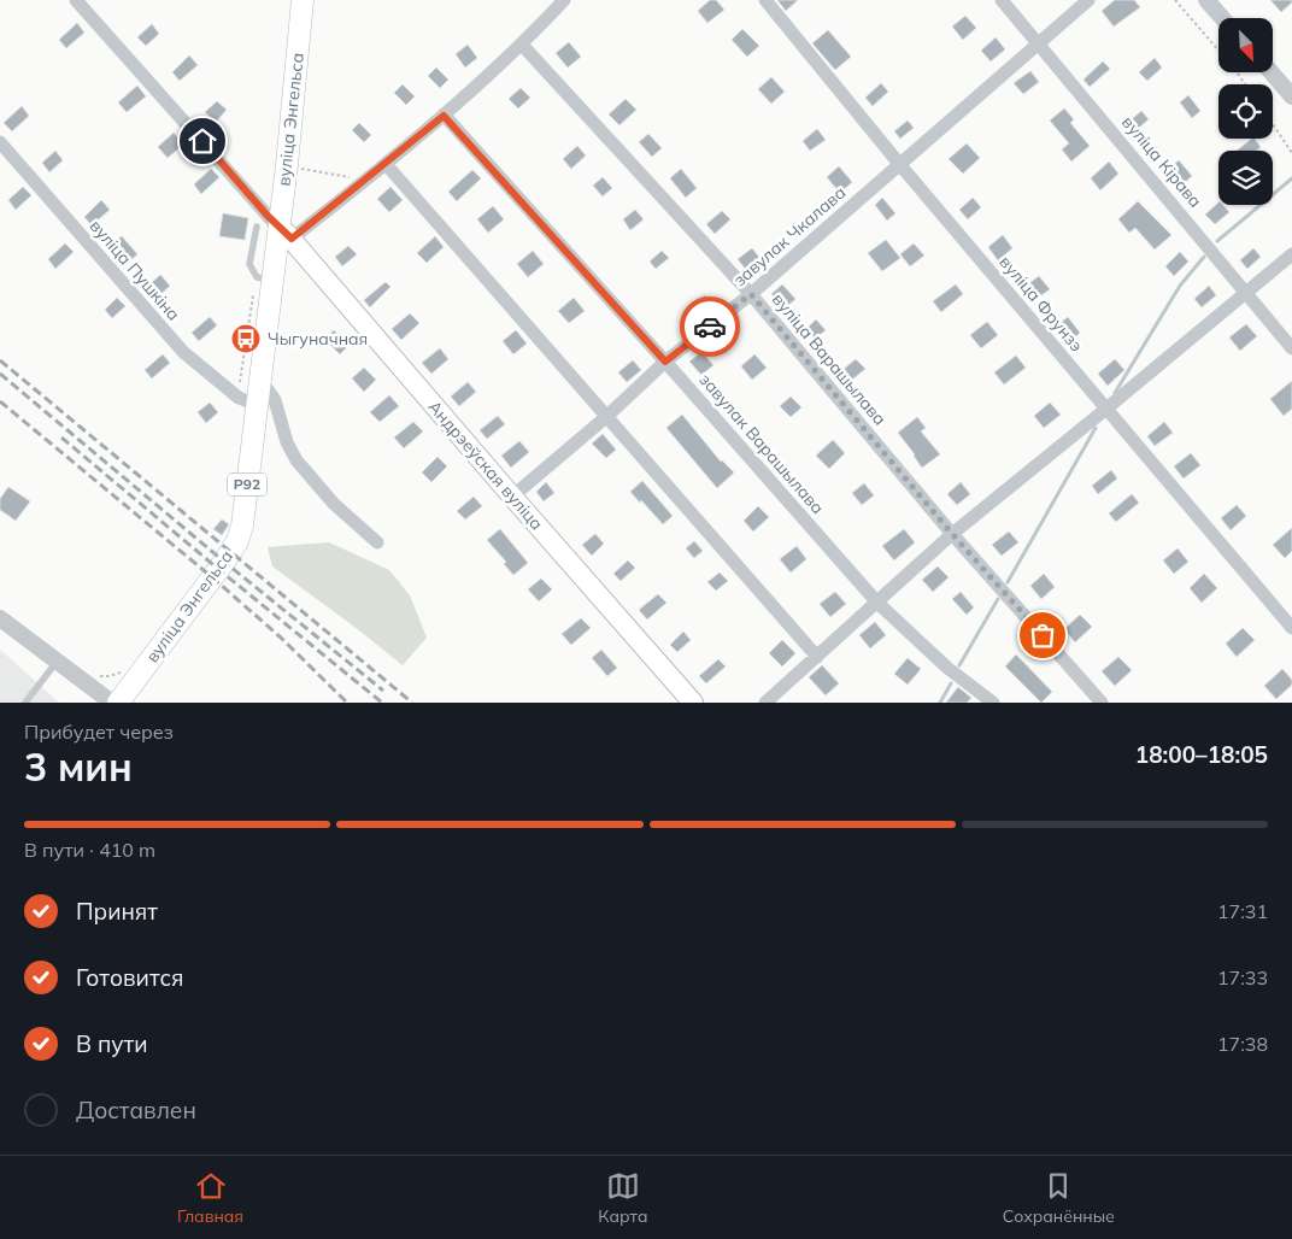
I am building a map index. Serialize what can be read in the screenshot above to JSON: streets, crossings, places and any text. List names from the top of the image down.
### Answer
{
  "streets": {
    "main road": ["вуліца Энгельса", "Андрэеўская вуліца", "Р92"],
    "street": [
      "вуліца Кірава",
      "завулак Чкалава",
      "вуліца Пушкіна",
      "вуліца Фрунзэ",
      "вуліца Варашылава",
      "завулак Варашылава"
    ]
  },
  "crossings": [
    ["вуліца Энгельса", "вуліца Пушкіна"],
    ["вуліца Энгельса", "Андрэеўская вуліца"],
    ["вуліца Кірава", "завулак Чкалава"],
    ["завулак Чкалава", "вуліца Фрунзэ"],
    ["завулак Чкалава", "вуліца Варашылава"],
    ["завулак Чкалава", "завулак Варашылава"],
    ["завулак Чкалава", "Андрэеўская вуліца"]
  ],
  "places": {
    "bus stop": ["Чыгуначная"]
  },
  "north": "bottom right",
  "page": {
    "heading": ["3 мин", "Прибудет через", "18:00–18:05"],
    "bar": "В пути · 410 m",
    "list": [
      ["Принят", "17:31"],
      ["Готовится", "17:33"],
      ["В пути", "17:38"],
      "Доставлен"
    ],
    "tabs": ["Главная", "Карта", "Сохранённые"]
  }
}
